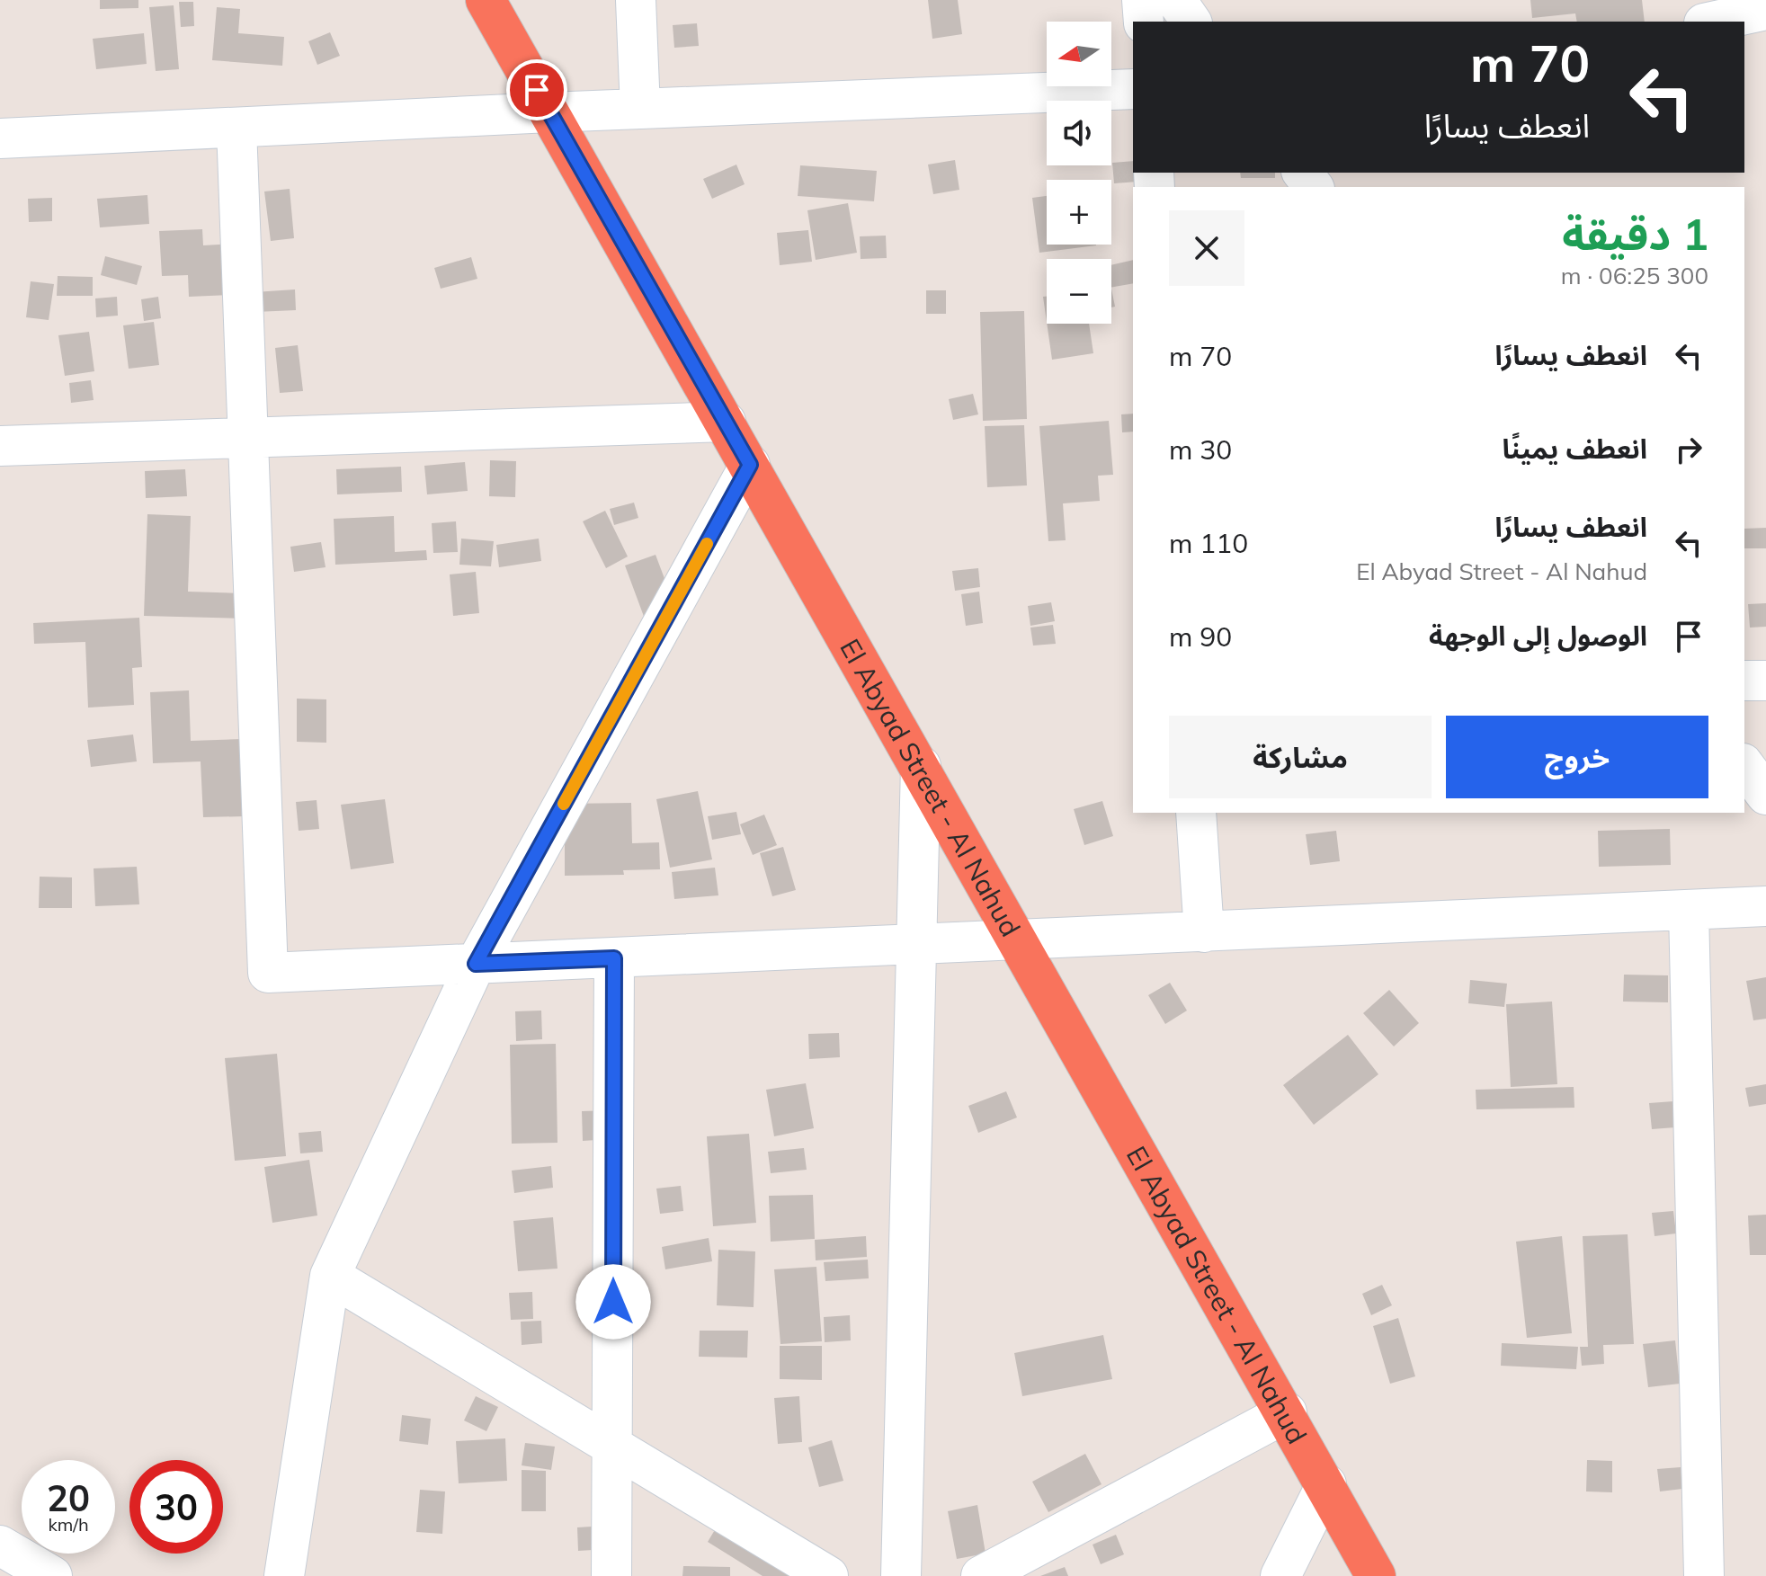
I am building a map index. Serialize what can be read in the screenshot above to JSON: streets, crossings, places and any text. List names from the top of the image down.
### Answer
{
  "streets": {
    "highway": ["El Abyad Street - Al Nahud"]
  },
  "north": "left",
  "page": {
    "map_buttons": ["+", "−"],
    "turn": ["70 m", "انعطف يسارًا"],
    "heading": ["1 دقيقة", "300 m · 06:25"],
    "list": [
      {
        "name": "انعطف يسارًا",
        "value": "70 m"
      },
      {
        "name": "انعطف يمينًا",
        "value": "30 m"
      },
      {
        "name": "انعطف يسارًا",
        "note": "El Abyad Street - Al Nahud",
        "value": "110 m"
      },
      {
        "name": "الوصول إلى الوجهة",
        "value": "90 m"
      }
    ],
    "buttons": ["خروج", "مشاركة"],
    "speed": "20 km/h",
    "limit": "30"
  }
}
